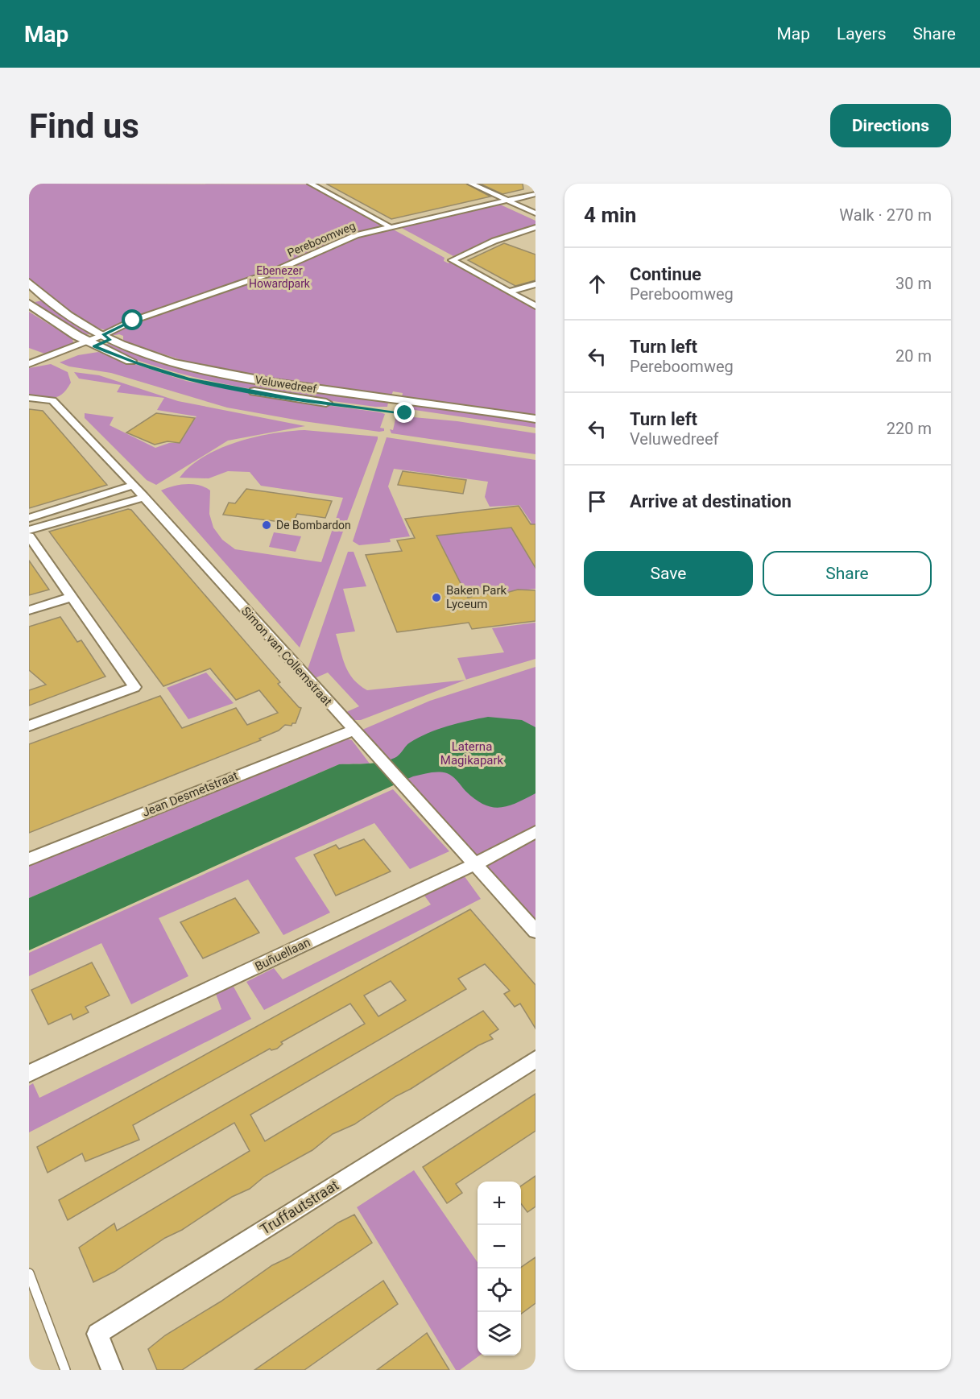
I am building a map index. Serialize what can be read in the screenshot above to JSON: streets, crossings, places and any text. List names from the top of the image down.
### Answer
{
  "streets": {
    "main road": ["Veluwedreef"],
    "street": [
      "Pereboomweg",
      "Simon van Collemstraat",
      "Jean Desmetstraat",
      "Buñuellaan",
      "Truffautstraat"
    ]
  },
  "crossings": [
    ["Pereboomweg", "Veluwedreef"],
    ["Simon van Collemstraat", "Jean Desmetstraat"],
    ["Simon van Collemstraat", "Buñuellaan"]
  ],
  "parks": ["Ebenezer Howardpark", "Laterna Magikapark"],
  "places": ["De Bombardon", "Baken Park Lyceum"],
  "page": {
    "header": "Map",
    "nav": ["Map", "Layers", "Share"],
    "buttons": [
      "Directions",
      ["Save", "Share"]
    ],
    "title": "Find us",
    "heading": ["4 min", "Walk · 270 m"],
    "list": [
      ["Continue", "Pereboomweg", "30 m"],
      ["Turn left", "Pereboomweg", "20 m"],
      ["Turn left", "Veluwedreef", "220 m"],
      "Arrive at destination"
    ],
    "map_buttons": ["+", "−"]
  }
}
